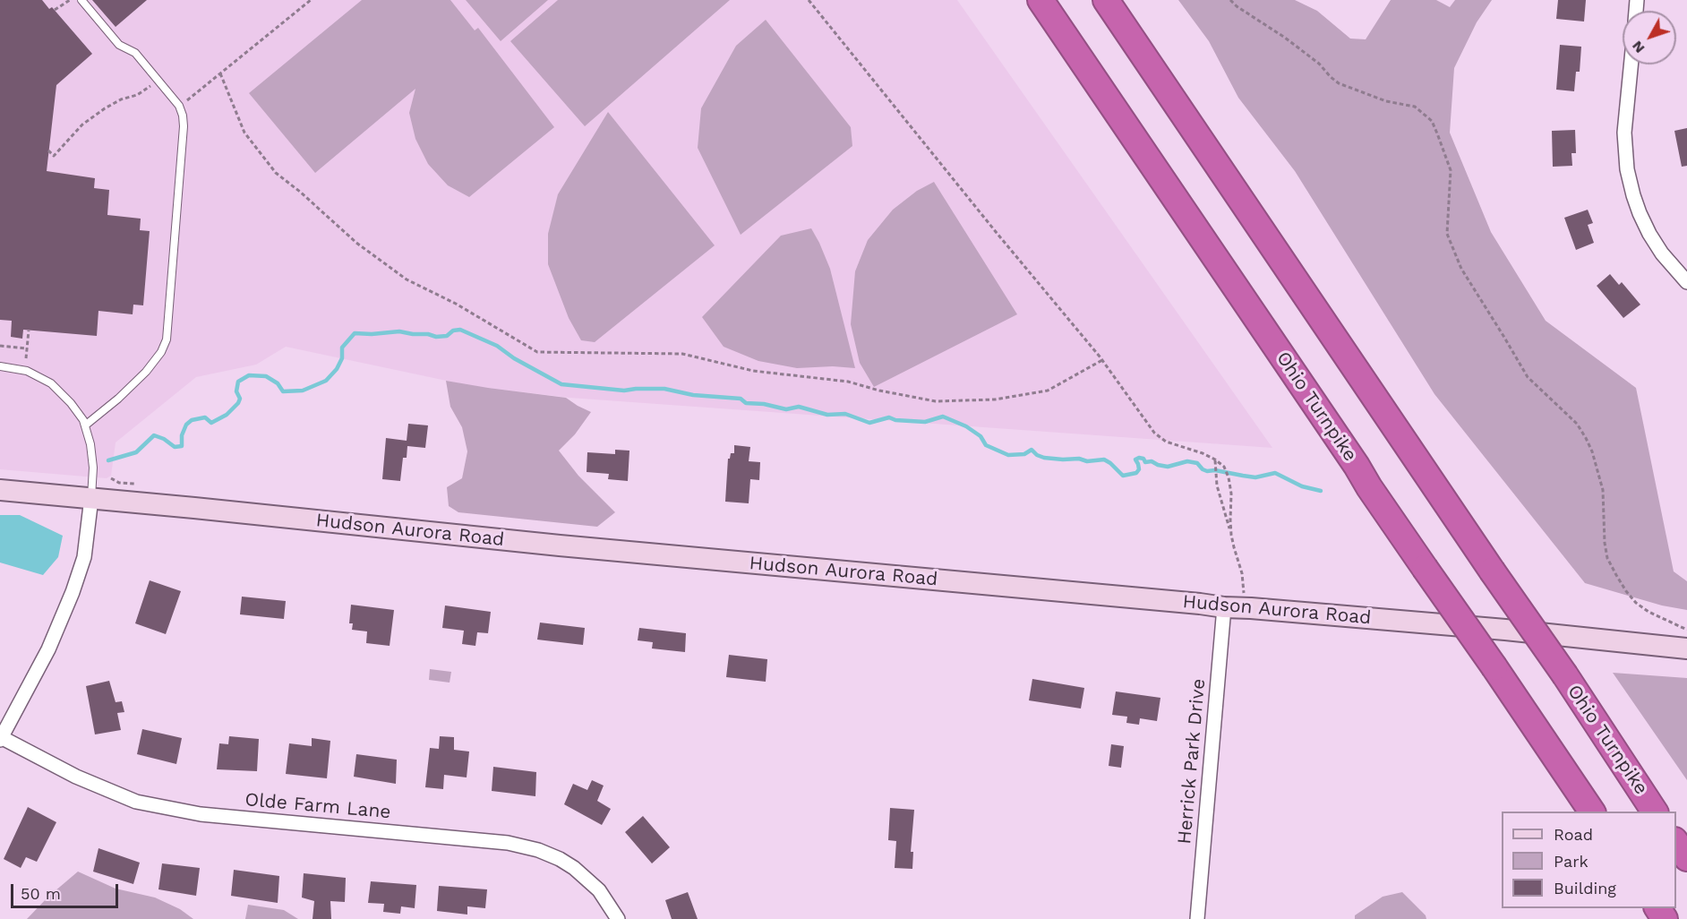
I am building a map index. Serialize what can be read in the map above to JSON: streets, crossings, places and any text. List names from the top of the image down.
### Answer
{
  "streets": {
    "highway": ["Ohio Turnpike"],
    "street": ["Hudson Aurora Road", "Herrick Park Drive", "Olde Farm Lane"]
  },
  "crossings": [
    ["Hudson Aurora Road", "Herrick Park Drive"]
  ],
  "legend": ["Road", "Park", "Building"],
  "scale_bar": "50 m",
  "north": "bottom left"
}
